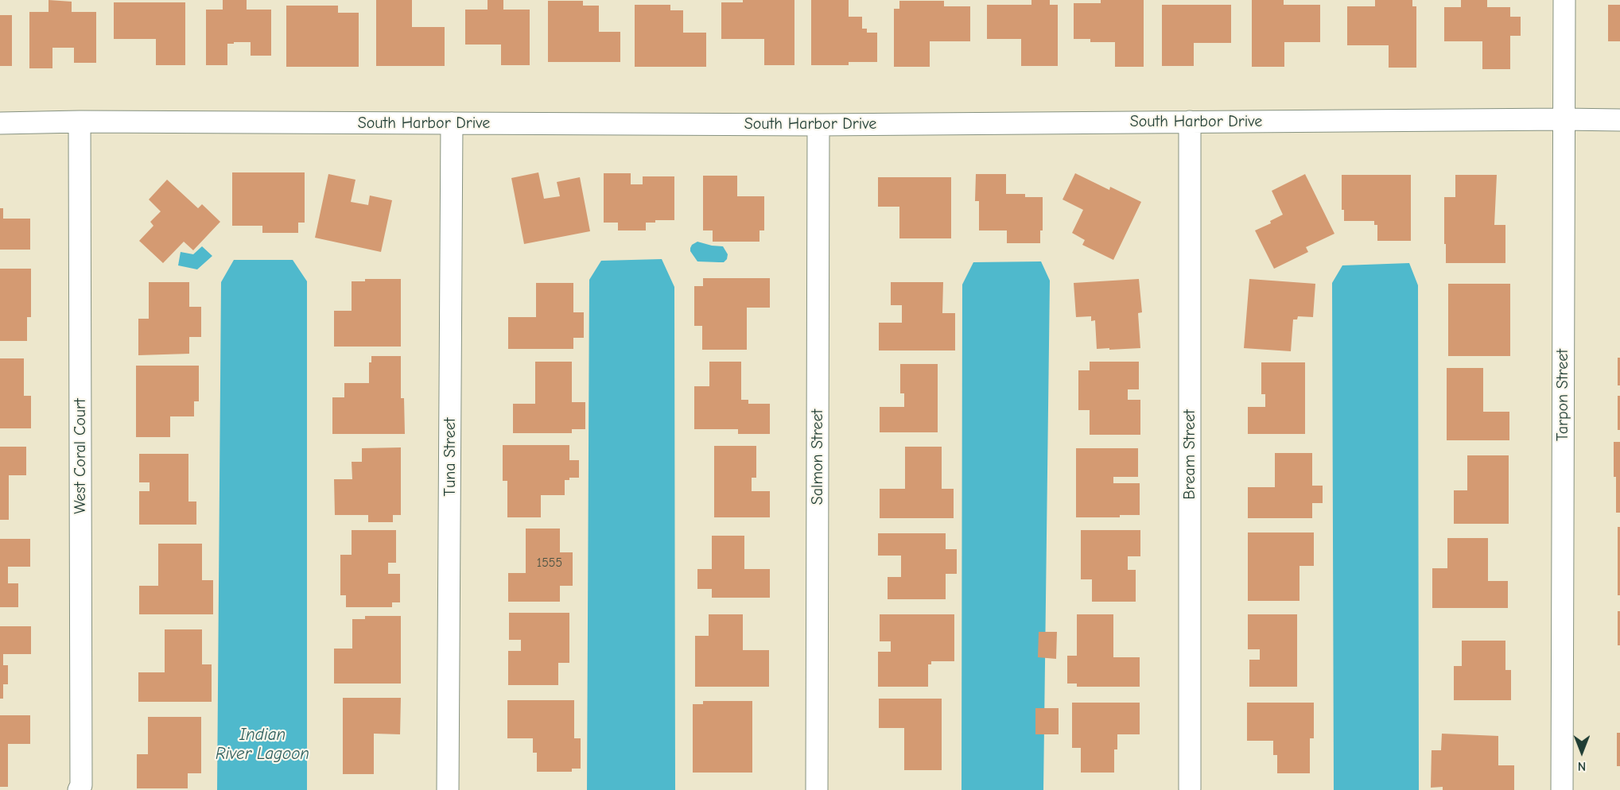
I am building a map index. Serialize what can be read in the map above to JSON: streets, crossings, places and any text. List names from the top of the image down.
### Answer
{
  "streets": {
    "street": [
      "South Harbor Drive",
      "Tarpon Street",
      "Bream Street",
      "West Coral Court",
      "Tuna Street",
      "Salmon Street"
    ]
  },
  "crossings": [
    ["South Harbor Drive", "Tarpon Street"],
    ["South Harbor Drive", "Bream Street"],
    ["South Harbor Drive", "West Coral Court"],
    ["South Harbor Drive", "Tuna Street"],
    ["South Harbor Drive", "Salmon Street"]
  ],
  "water": ["Indian River Lagoon"],
  "house_numbers": ["1555"],
  "north": "bottom"
}
